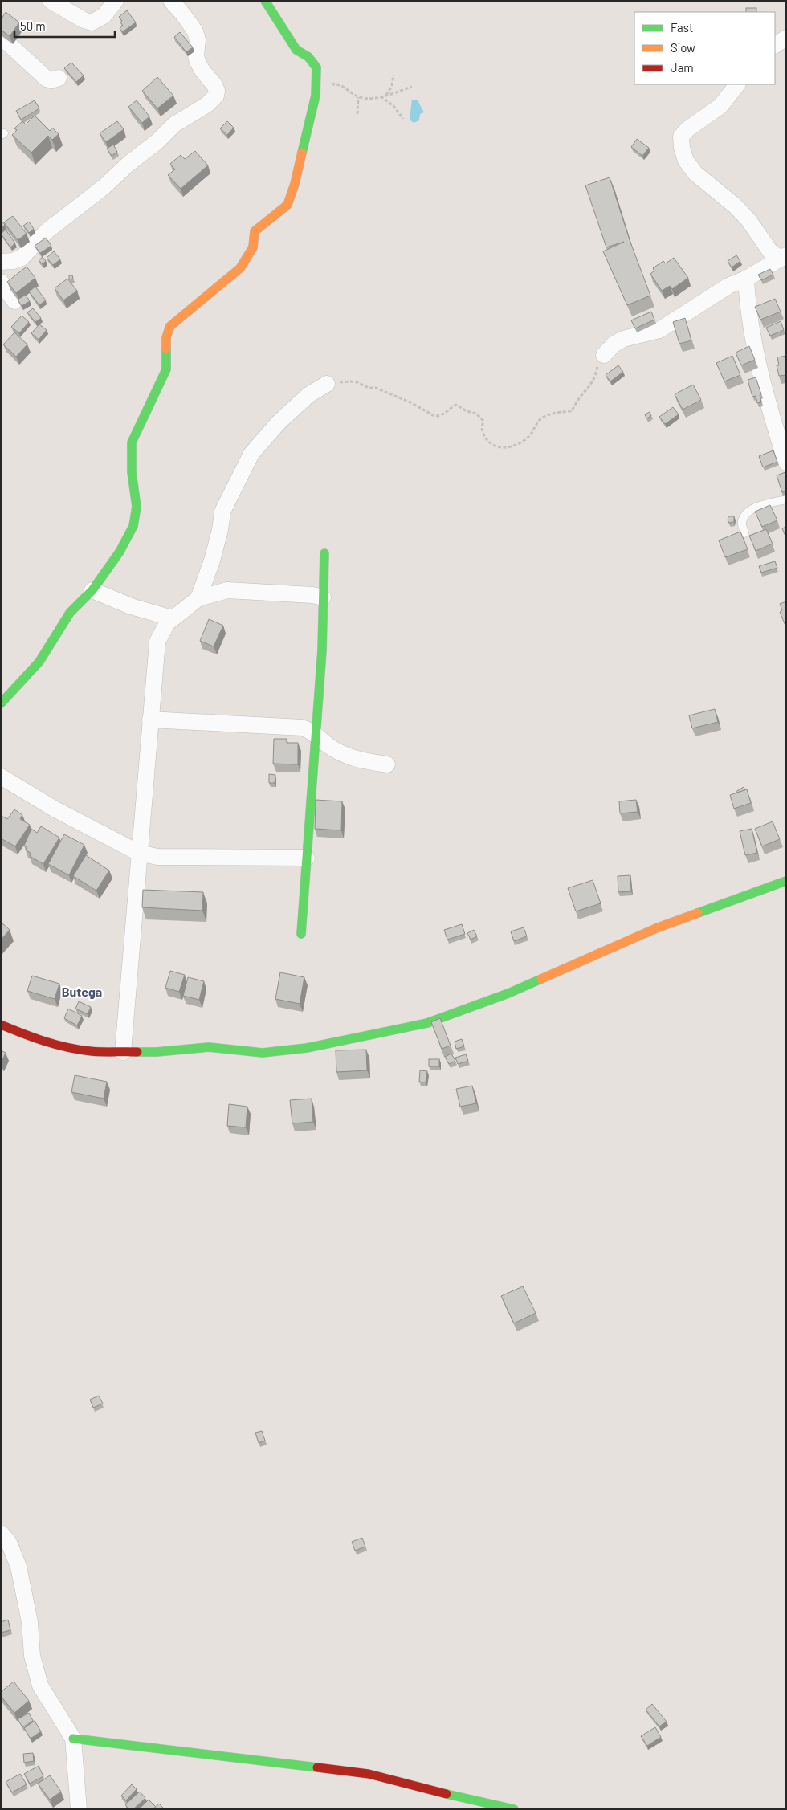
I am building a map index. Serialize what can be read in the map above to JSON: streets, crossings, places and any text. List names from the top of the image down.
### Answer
{
  "districts": ["Butega"],
  "legend": ["Fast", "Slow", "Jam"],
  "scale_bar": "50 m"
}
